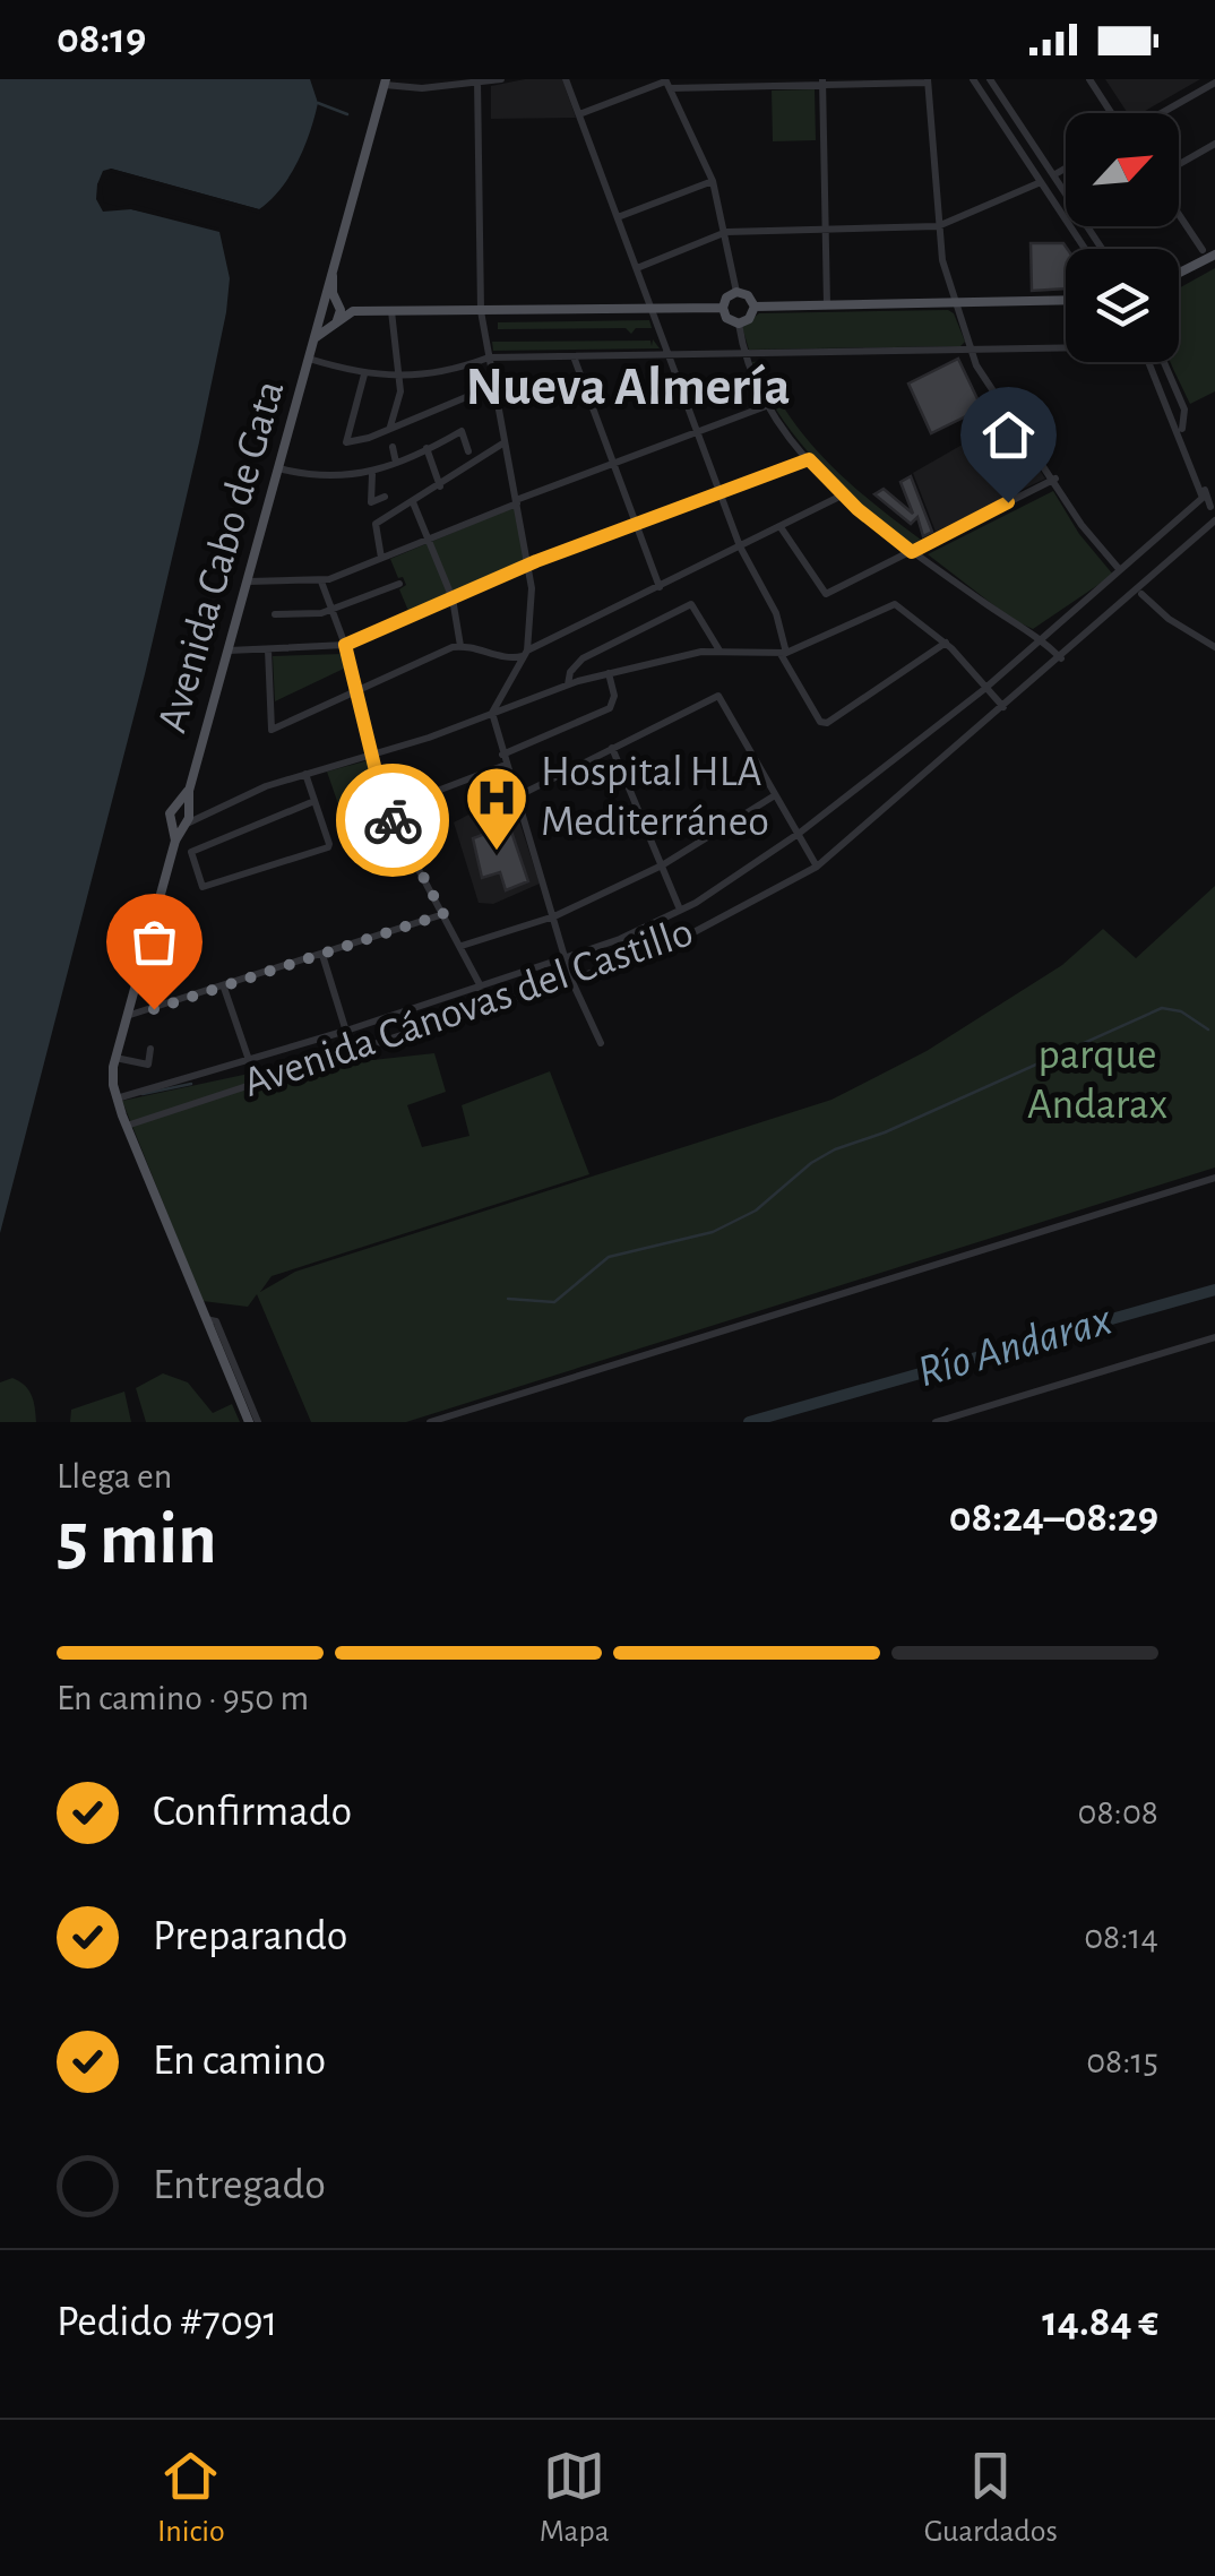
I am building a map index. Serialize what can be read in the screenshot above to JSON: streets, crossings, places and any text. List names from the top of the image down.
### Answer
{
  "streets": {
    "main road": ["Avenida Cabo de Gata"],
    "street": ["Avenida Cánovas del Castillo"]
  },
  "districts": ["Nueva Almería"],
  "water": ["Río Andarax"],
  "parks": ["parque Andarax"],
  "places": {
    "hospital": ["Hospital HLA Mediterráneo"]
  },
  "north": "top right",
  "page": {
    "status": "08:19",
    "heading": ["5 min", "Llega en", "08:24–08:29"],
    "panel": ["Pedido #7091", "14.84 €"],
    "bar": "En camino · 950 m",
    "list": [
      ["Confirmado", "08:08"],
      ["Preparando", "08:14"],
      ["En camino", "08:15"],
      "Entregado"
    ],
    "tabs": ["Inicio", "Mapa", "Guardados"]
  }
}
